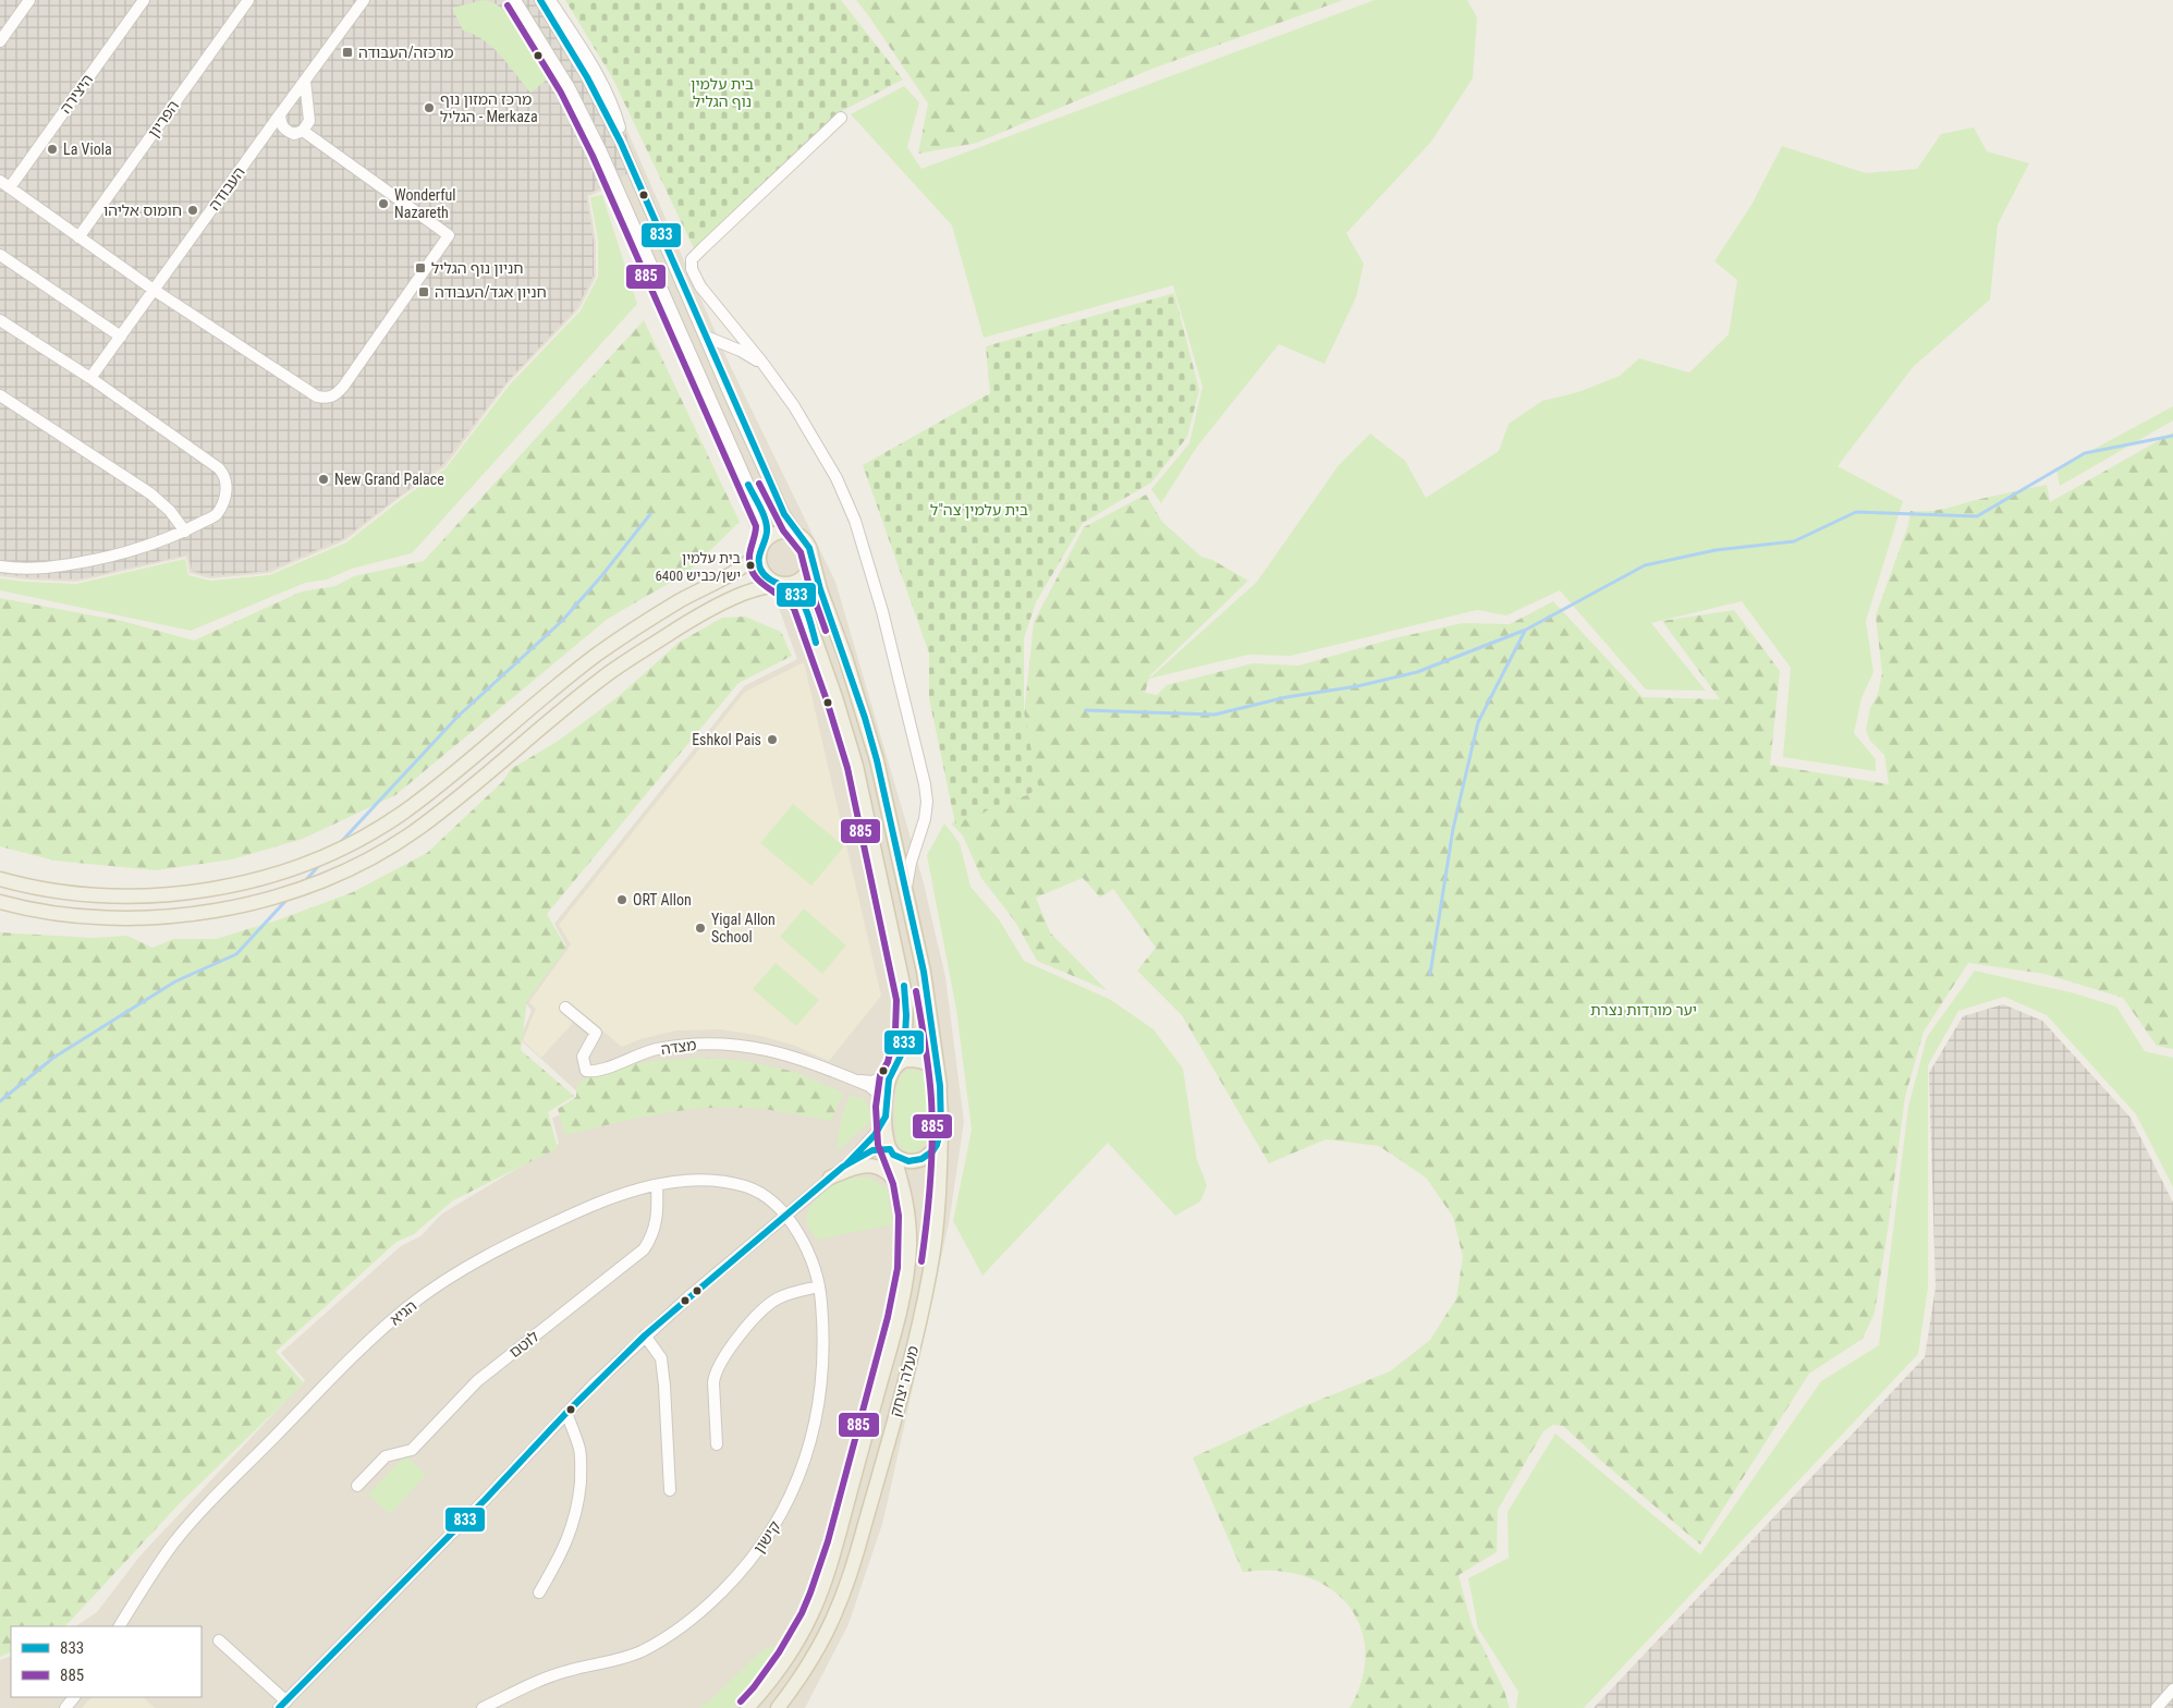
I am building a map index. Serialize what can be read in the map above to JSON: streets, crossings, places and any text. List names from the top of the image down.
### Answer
{
  "streets": {
    "main road": ["מעלה יצחק"],
    "street": [
      "היצירה",
      "הפריון",
      "העבודה",
      "מצדה",
      "הגיא",
      "לוטם",
      "קישון"
    ]
  },
  "crossings": [
    ["מצדה", "מעלה יצחק"],
    ["הגיא", "לוטם"],
    ["הגיא", "קישון"]
  ],
  "parks": ["בית עלמין נוף הגליל", "בית עלמין צה\"ל", "יער מורדות נצרת"],
  "places": {
    "transit": ["מרכזה/העבודה", "חניון נוף הגליל", "חניון אגד/העבודה"],
    "other": [
      "מרכז המזון נוף הגליל - Merkaza",
      "La Viola",
      "Wonderful Nazareth",
      "חומוס אליהו",
      "New Grand Palace",
      "בית עלמין ישן/כביש 6400",
      "Eshkol Pais",
      "ORT Allon",
      "Yigal Allon School"
    ]
  },
  "lines": ["transit line 833", "transit line 885"],
  "legend": ["833", "885"]
}
